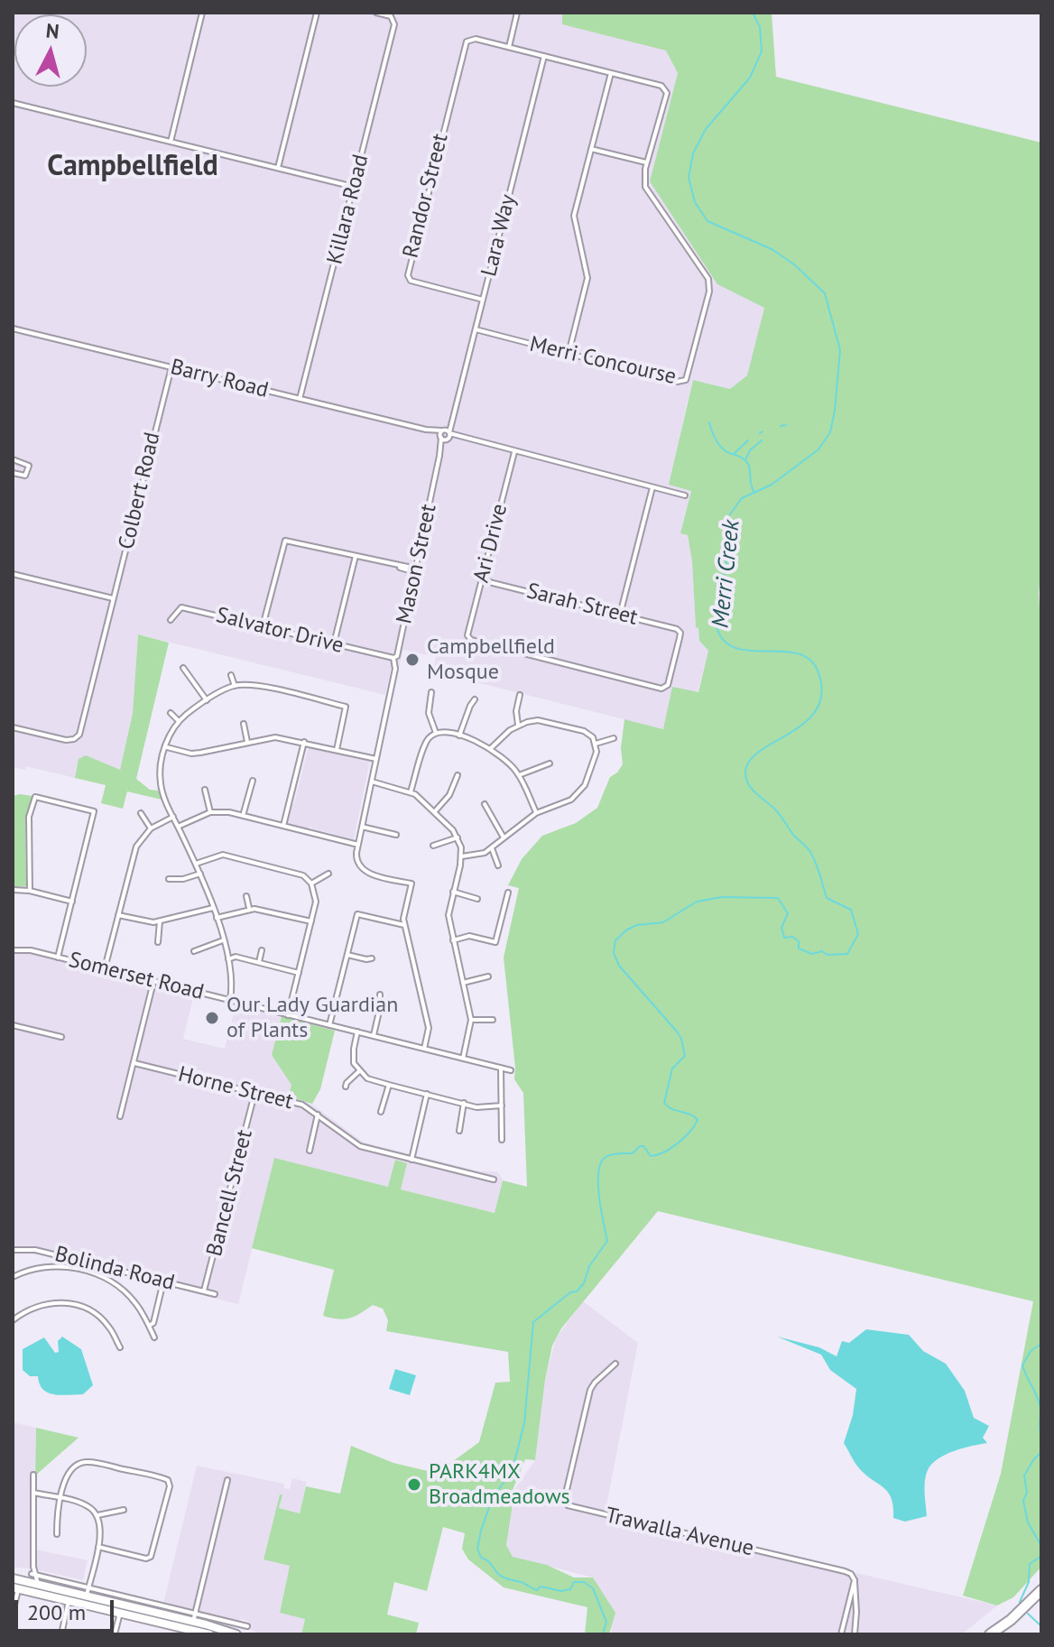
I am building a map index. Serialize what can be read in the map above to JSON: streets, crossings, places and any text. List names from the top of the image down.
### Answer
{
  "streets": {
    "street": [
      "Randor Street",
      "Killara Road",
      "Lara Way",
      "Merri Concourse",
      "Barry Road",
      "Colbert Road",
      "Ari Drive",
      "Mason Street",
      "Sarah Street",
      "Salvator Drive",
      "Somerset Road",
      "Horne Street",
      "Bancell Street",
      "Bolinda Road",
      "Trawalla Avenue"
    ]
  },
  "crossings": [
    ["Randor Street", "Lara Way"],
    ["Randor Street", "Merri Concourse"],
    ["Killara Road", "Barry Road"],
    ["Lara Way", "Merri Concourse"],
    ["Lara Way", "Mason Street"],
    ["Barry Road", "Colbert Road"],
    ["Barry Road", "Ari Drive"],
    ["Barry Road", "Mason Street"],
    ["Ari Drive", "Sarah Street"],
    ["Mason Street", "Salvator Drive"],
    ["Horne Street", "Bancell Street"],
    ["Bancell Street", "Bolinda Road"]
  ],
  "districts": ["Campbellfield"],
  "water": ["Merri Creek"],
  "places": ["Campbellfield Mosque", "Our Lady Guardian of Plants", "PARK4MX Broadmeadows"],
  "scale_bar": "200 m",
  "north": "top"
}
